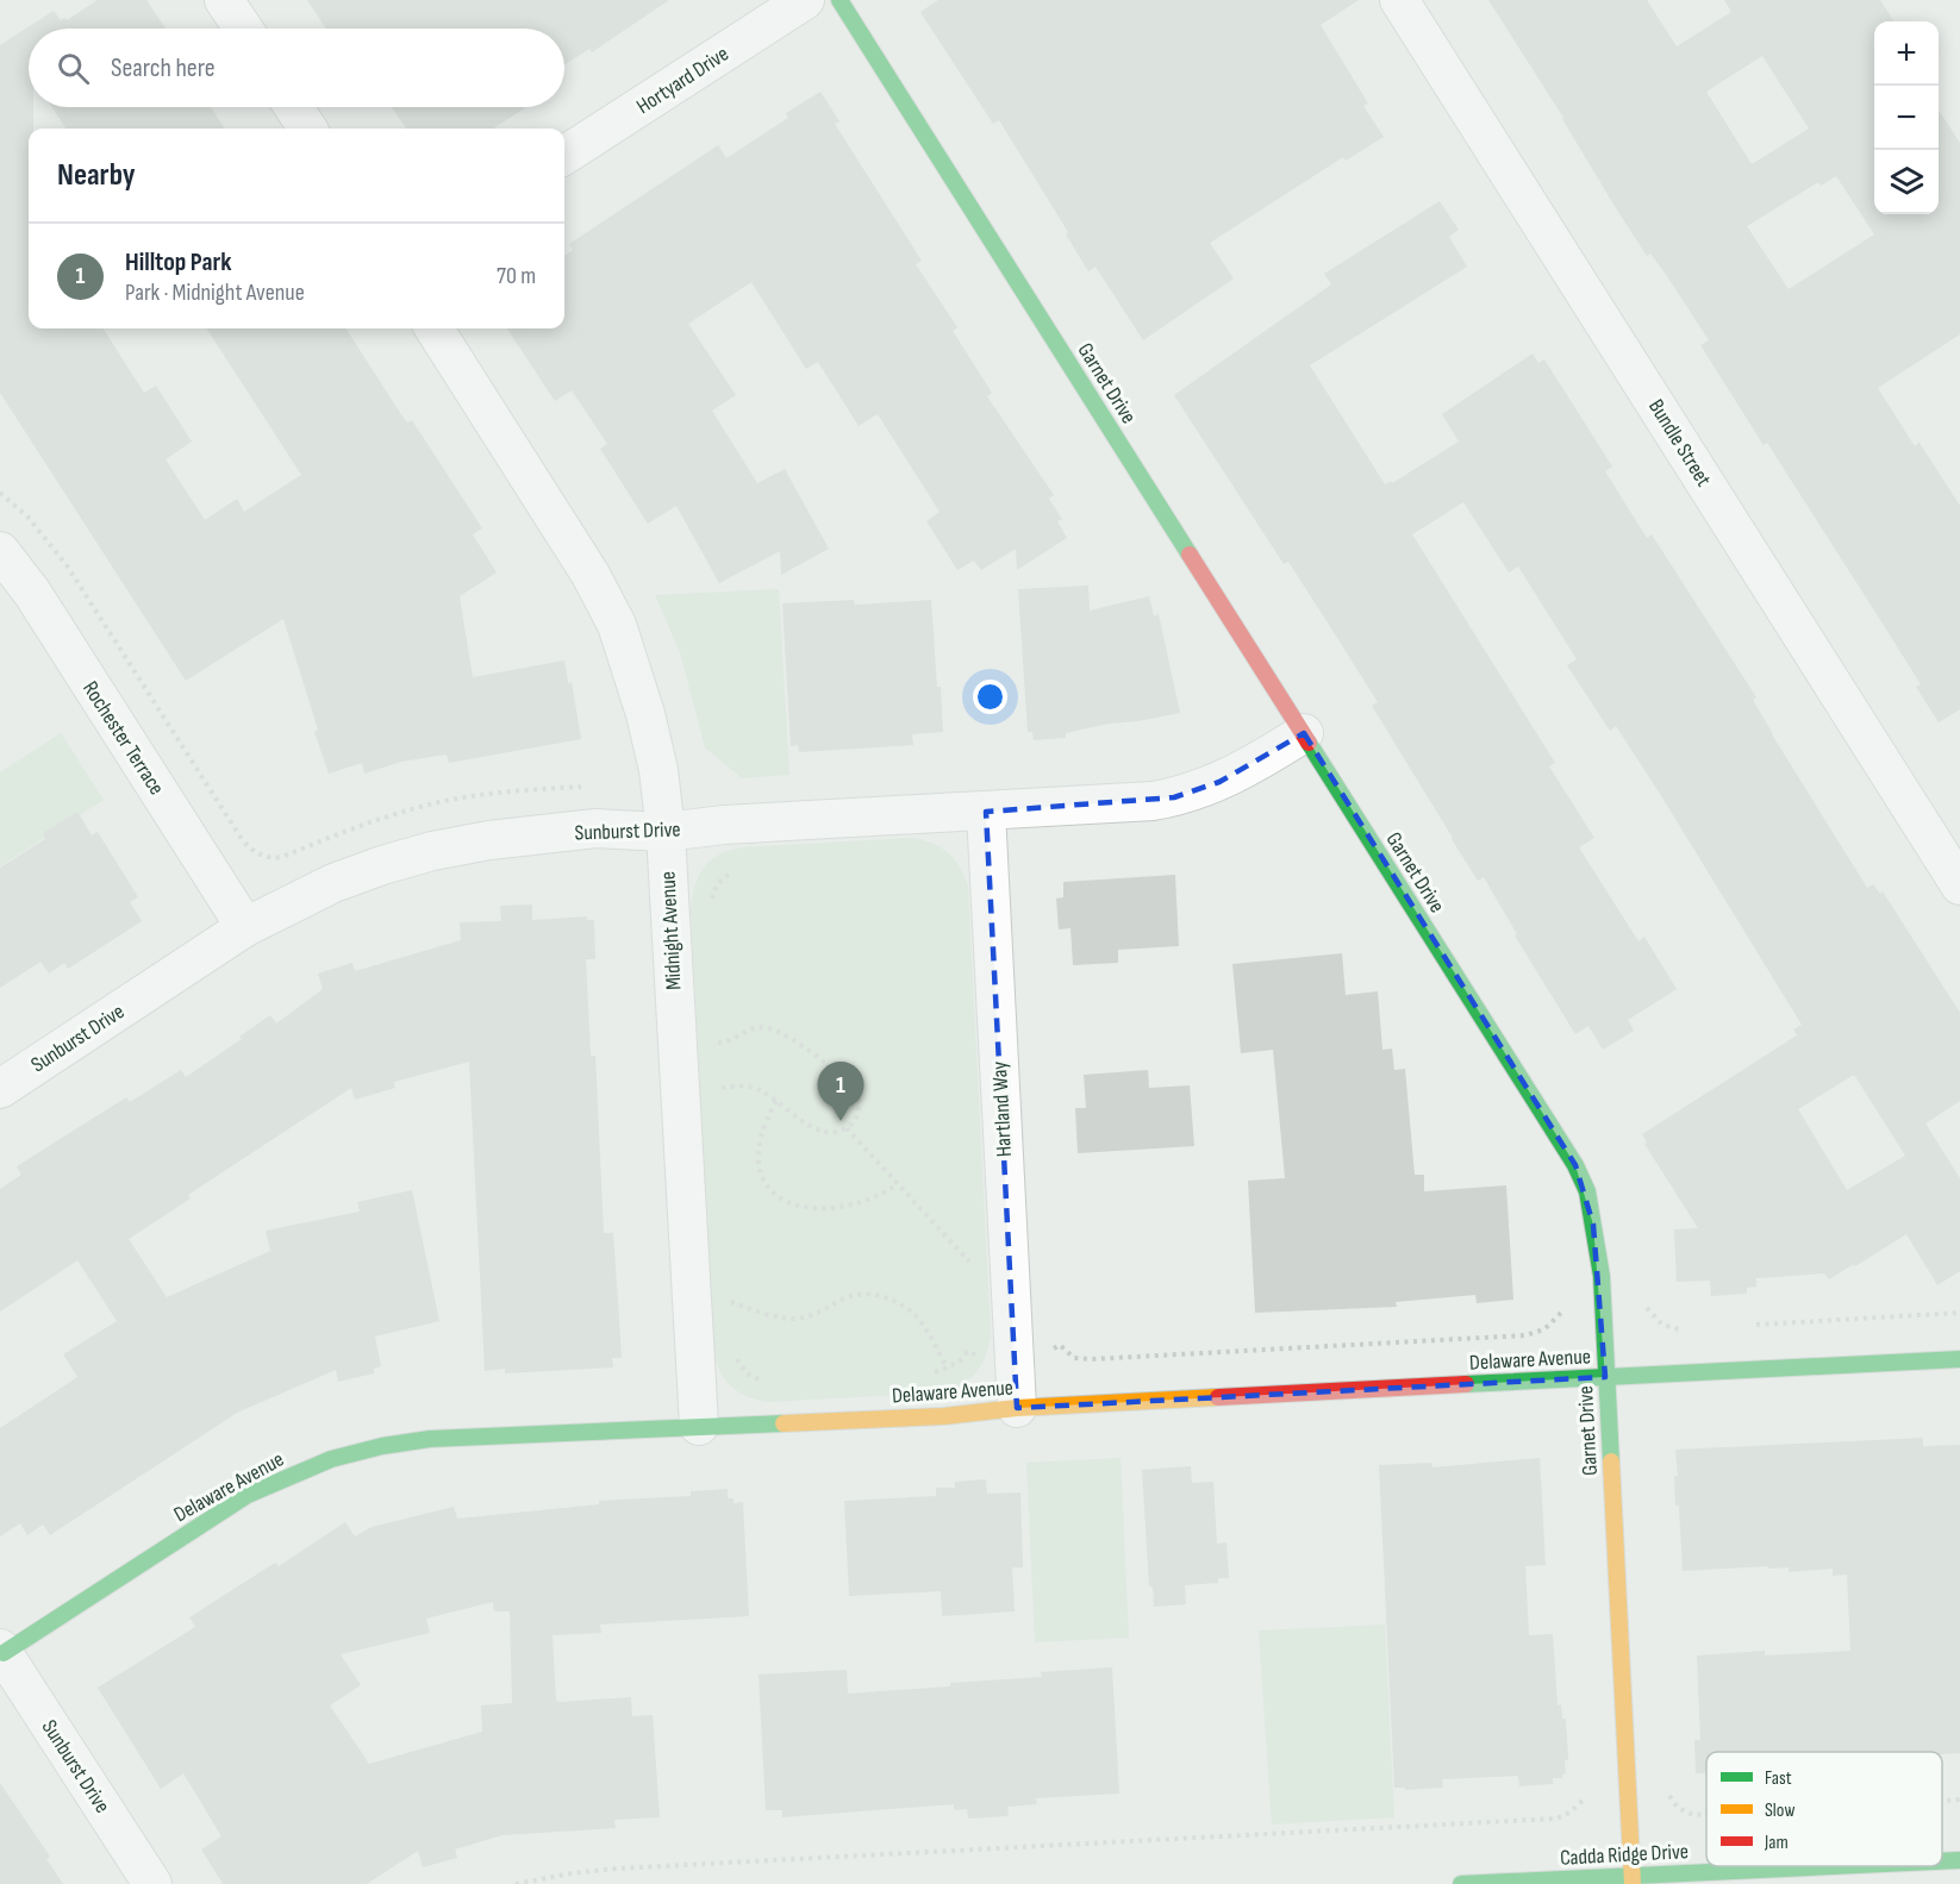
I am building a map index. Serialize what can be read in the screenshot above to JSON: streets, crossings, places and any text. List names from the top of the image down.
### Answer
{
  "streets": {
    "street": [
      "Hortyard Drive",
      "Garnet Drive",
      "Bundle Street",
      "Rochester Terrace",
      "Sunburst Drive",
      "Midnight Avenue",
      "Hartland Way",
      "Delaware Avenue",
      "Cadda Ridge Drive"
    ]
  },
  "crossings": [
    ["Garnet Drive", "Sunburst Drive"],
    ["Garnet Drive", "Delaware Avenue"],
    ["Garnet Drive", "Cadda Ridge Drive"],
    ["Rochester Terrace", "Sunburst Drive"],
    ["Sunburst Drive", "Midnight Avenue"],
    ["Sunburst Drive", "Hartland Way"],
    ["Sunburst Drive", "Delaware Avenue"],
    ["Midnight Avenue", "Delaware Avenue"],
    ["Hartland Way", "Delaware Avenue"]
  ],
  "legend": ["Fast", "Slow", "Jam"],
  "page": {
    "map_buttons": ["+", "−"],
    "search": "Search here",
    "heading": "Nearby",
    "list": [
      {
        "mark": "1",
        "name": "Hilltop Park",
        "note": "Park · Midnight Avenue",
        "value": "70 m"
      }
    ],
    "pins": "1"
  }
}
